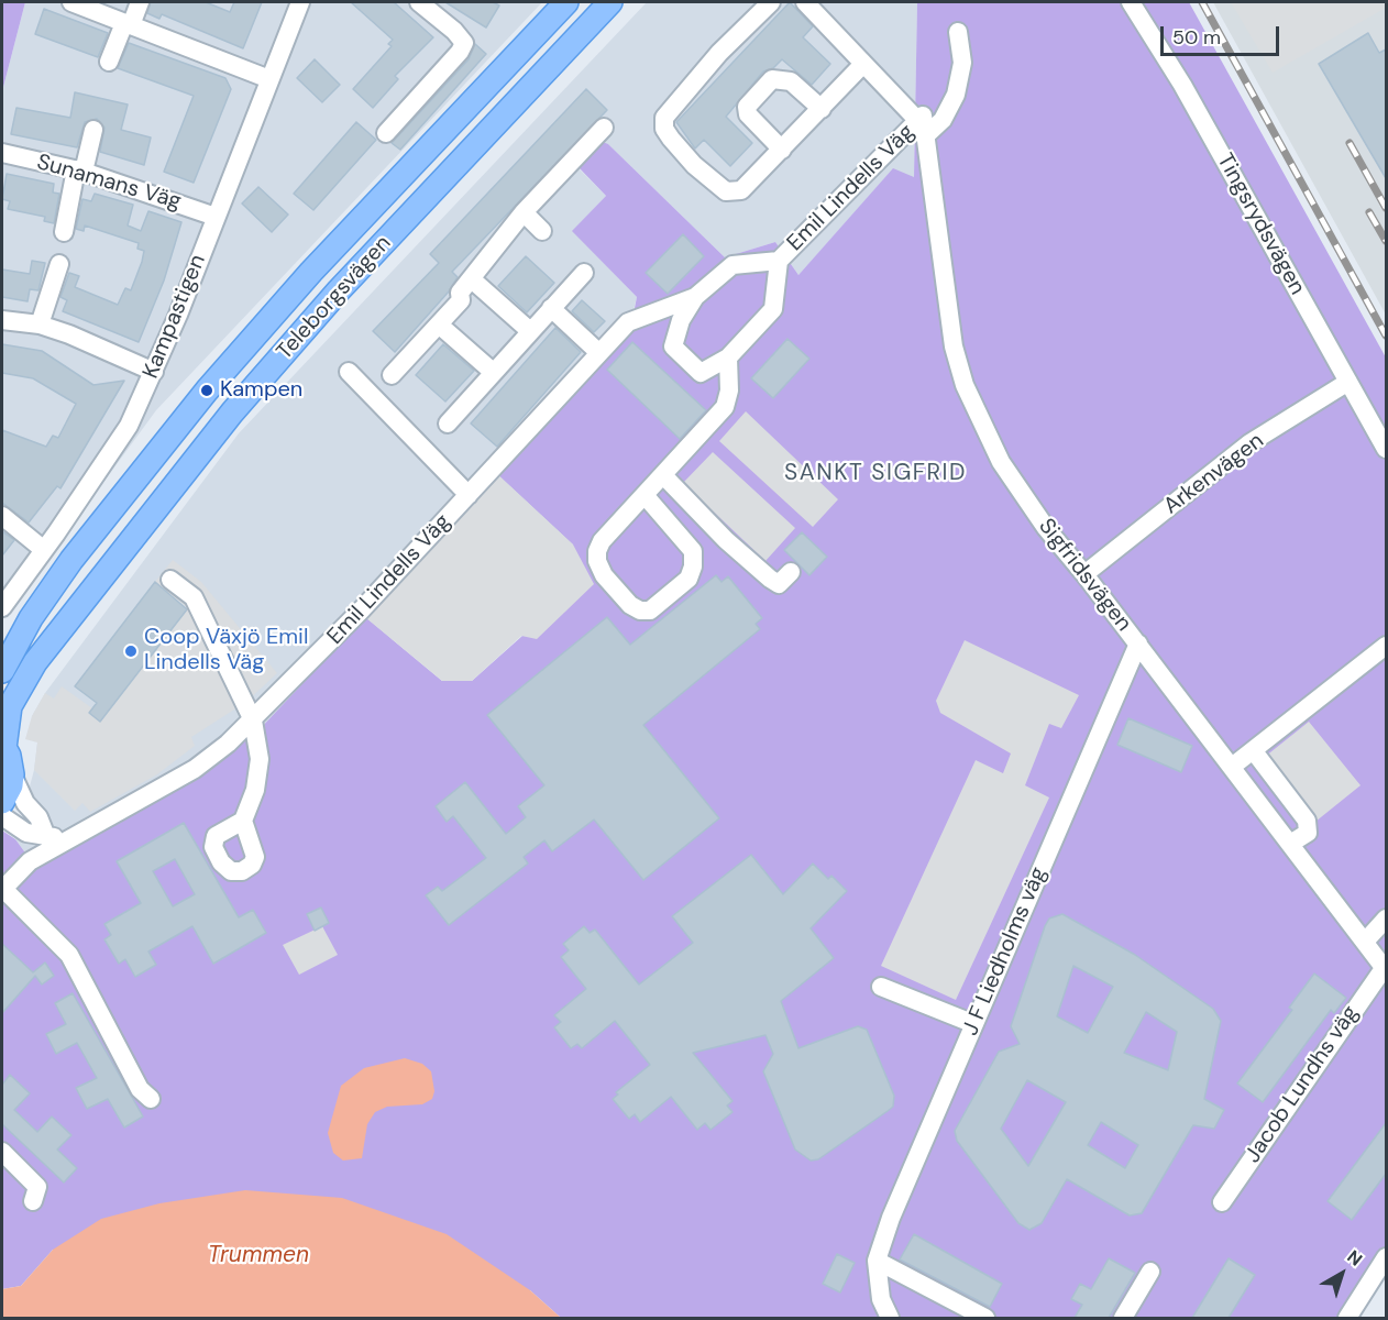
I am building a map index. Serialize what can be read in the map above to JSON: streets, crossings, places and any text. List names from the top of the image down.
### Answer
{
  "streets": {
    "main road": ["Teleborgsvägen"],
    "street": [
      "Sunamans Väg",
      "Emil Lindells Väg",
      "Tingsrydsvägen",
      "Kampastigen",
      "Arkenvägen",
      "Sigfridsvägen",
      "J F Liedholms väg",
      "Jacob Lundhs väg"
    ]
  },
  "crossings": [
    ["Sunamans Väg", "Kampastigen"],
    ["Emil Lindells Väg", "Sigfridsvägen"],
    ["Tingsrydsvägen", "Arkenvägen"],
    ["Arkenvägen", "Sigfridsvägen"],
    ["Sigfridsvägen", "J F Liedholms väg"],
    ["Sigfridsvägen", "Jacob Lundhs väg"]
  ],
  "districts": ["SANKT SIGFRID"],
  "water": ["Trummen"],
  "places": ["Kampen", "Coop Växjö Emil Lindells Väg"],
  "scale_bar": "50 m",
  "north": "top right"
}
